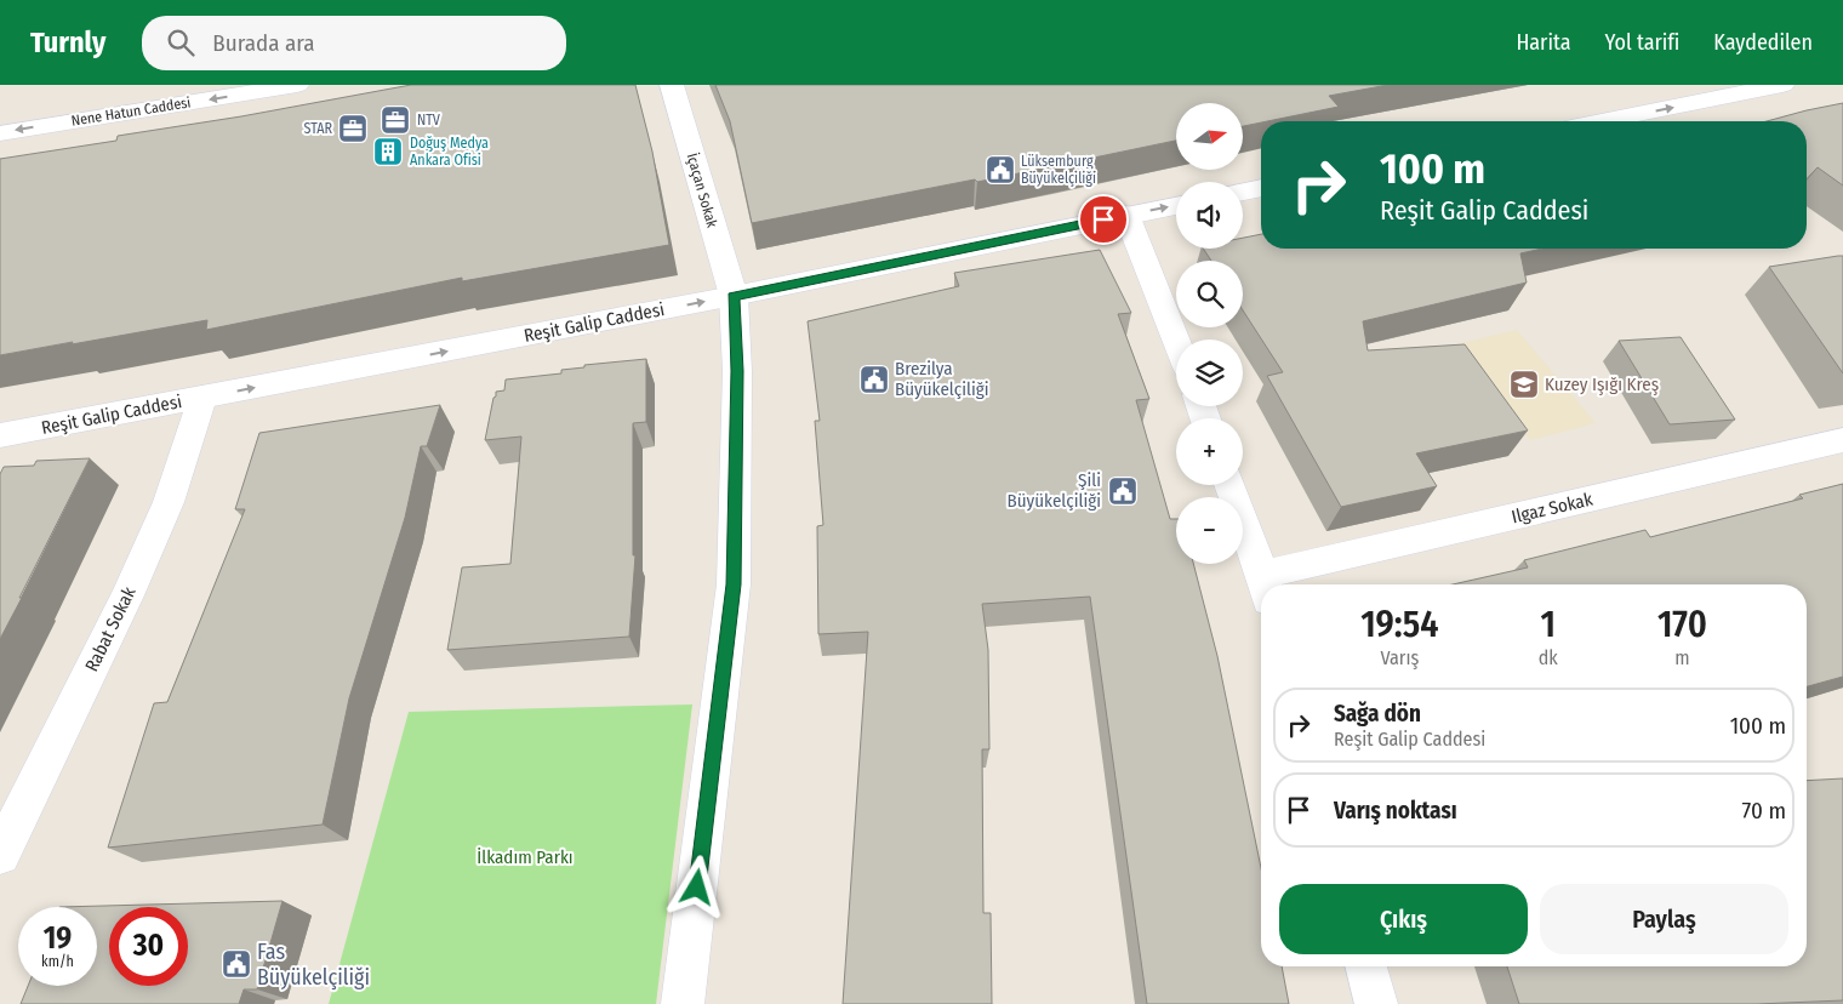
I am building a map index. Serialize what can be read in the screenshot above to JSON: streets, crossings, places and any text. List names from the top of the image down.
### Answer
{
  "streets": {
    "street": [
      "Nene Hatun Caddesi",
      "İçaçan Sokak",
      "Reşit Galip Caddesi",
      "Ilgaz Sokak",
      "Rabat Sokak"
    ]
  },
  "crossings": [
    ["İçaçan Sokak", "Reşit Galip Caddesi"],
    ["Reşit Galip Caddesi", "Rabat Sokak"]
  ],
  "one_way": ["Nene Hatun Caddesi", "Reşit Galip Caddesi"],
  "parks": ["İlkadım Parkı"],
  "places": {
    "office": ["NTV", "STAR"],
    "building": ["Doğuş Medya Ankara Ofisi"],
    "public building": [
      "Lüksemburg Büyükelçiliği",
      "Brezilya Büyükelçiliği",
      "Şili Büyükelçiliği",
      "Fas Büyükelçiliği"
    ],
    "school or university": ["Kuzey Işığı Kreş"]
  },
  "north": "right",
  "page": {
    "header": "Turnly",
    "search": "Burada ara",
    "nav": ["Harita", "Yol tarifi", "Kaydedilen"],
    "map_buttons": ["+", "−"],
    "turn": ["100 m", "Reşit Galip Caddesi"],
    "eta": [
      "19:54",
      "Varış",
      "1",
      "dk",
      "170",
      "m"
    ],
    "list": [
      {
        "name": "Sağa dön",
        "note": "Reşit Galip Caddesi",
        "value": "100 m"
      },
      {
        "name": "Varış noktası",
        "value": "70 m"
      }
    ],
    "buttons": ["Çıkış", "Paylaş"],
    "speed": "19 km/h",
    "limit": "30"
  }
}
